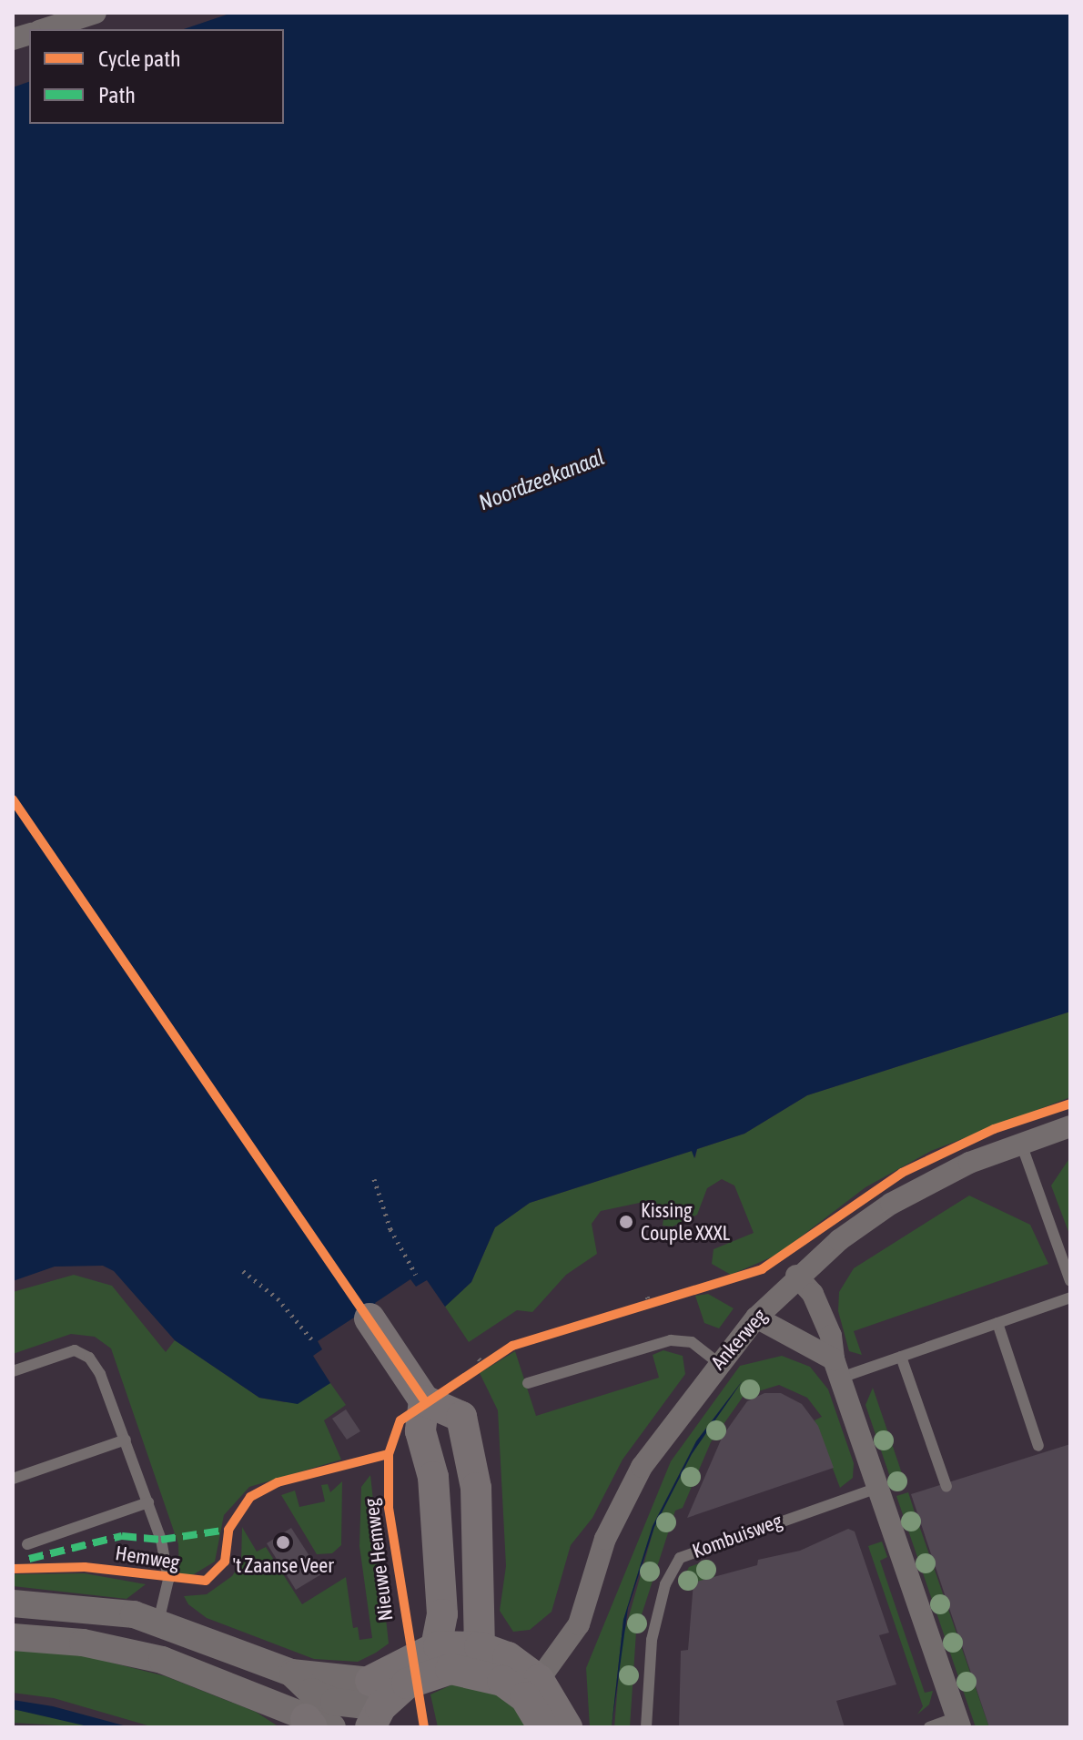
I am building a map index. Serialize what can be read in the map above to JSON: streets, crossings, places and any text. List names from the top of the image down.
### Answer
{
  "streets": {
    "street": ["Ankerweg"],
    "lane": ["Kombuisweg"],
    "cycle path": ["Hemweg", "Nieuwe Hemweg"]
  },
  "water": ["Noordzeekanaal"],
  "places": ["Kissing Couple XXXL", "'t Zaanse Veer"],
  "legend": ["Cycle path", "Path"]
}
